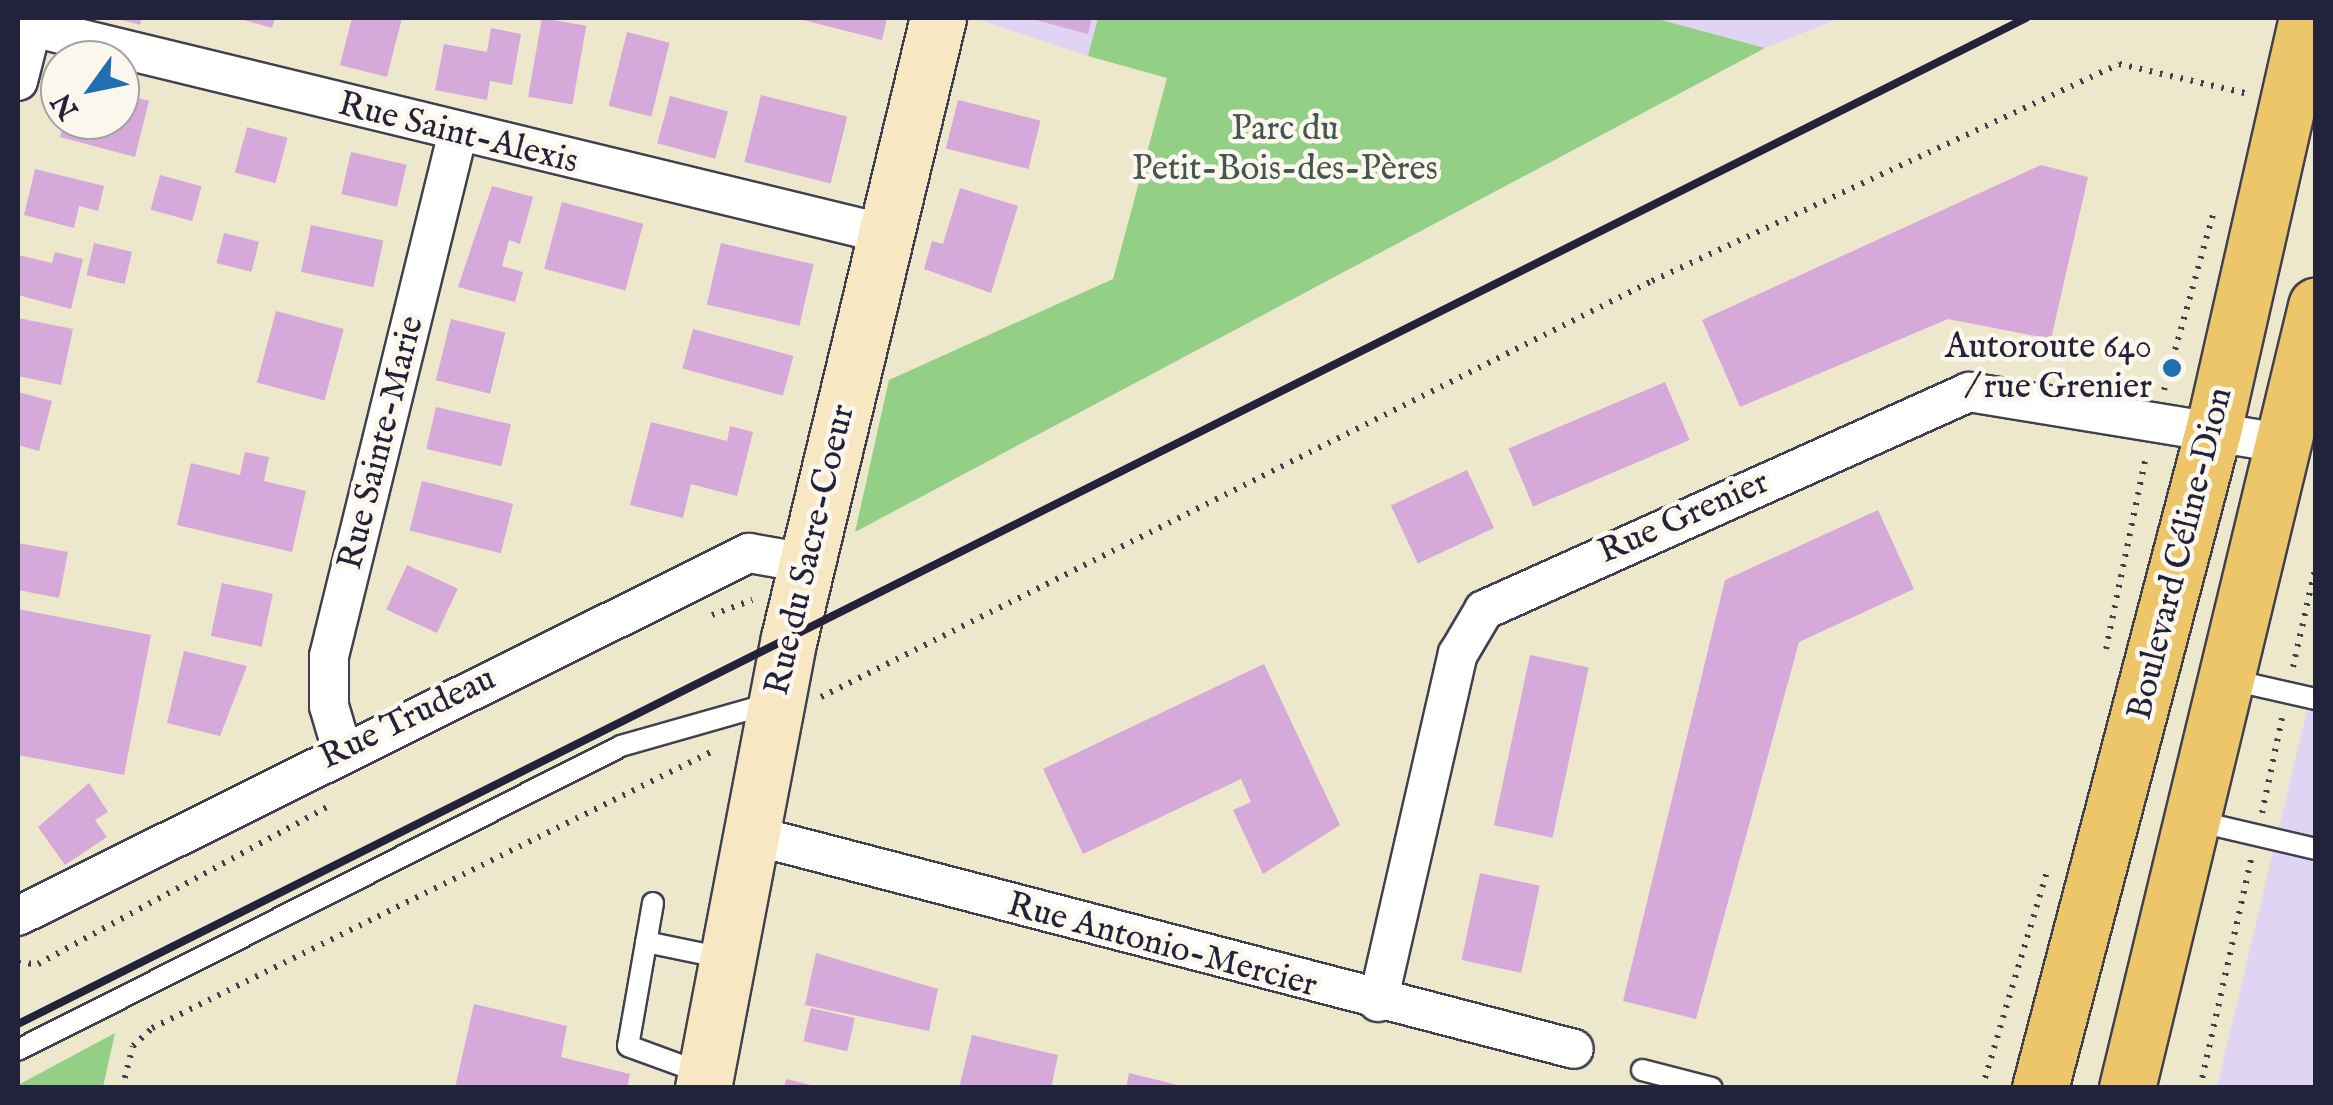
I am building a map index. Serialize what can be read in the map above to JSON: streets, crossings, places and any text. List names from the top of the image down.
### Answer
{
  "streets": {
    "main road": ["Boulevard Céline-Dion"],
    "street": [
      "Rue Saint-Alexis",
      "Rue Sainte-Marie",
      "Rue Grenier",
      "Rue du Sacre-Coeur",
      "Rue Trudeau",
      "Rue Antonio-Mercier"
    ]
  },
  "crossings": [
    ["Rue Saint-Alexis", "Rue Sainte-Marie"],
    ["Rue Saint-Alexis", "Rue du Sacre-Coeur"],
    ["Rue Sainte-Marie", "Rue Trudeau"],
    ["Rue Grenier", "Boulevard Céline-Dion"],
    ["Rue Grenier", "Rue Antonio-Mercier"],
    ["Rue du Sacre-Coeur", "Rue Trudeau"],
    ["Rue du Sacre-Coeur", "Rue Antonio-Mercier"]
  ],
  "parks": ["Parc du Petit-Bois-des-Pères"],
  "places": ["Autoroute 640 / rue Grenier"],
  "north": "bottom left"
}
